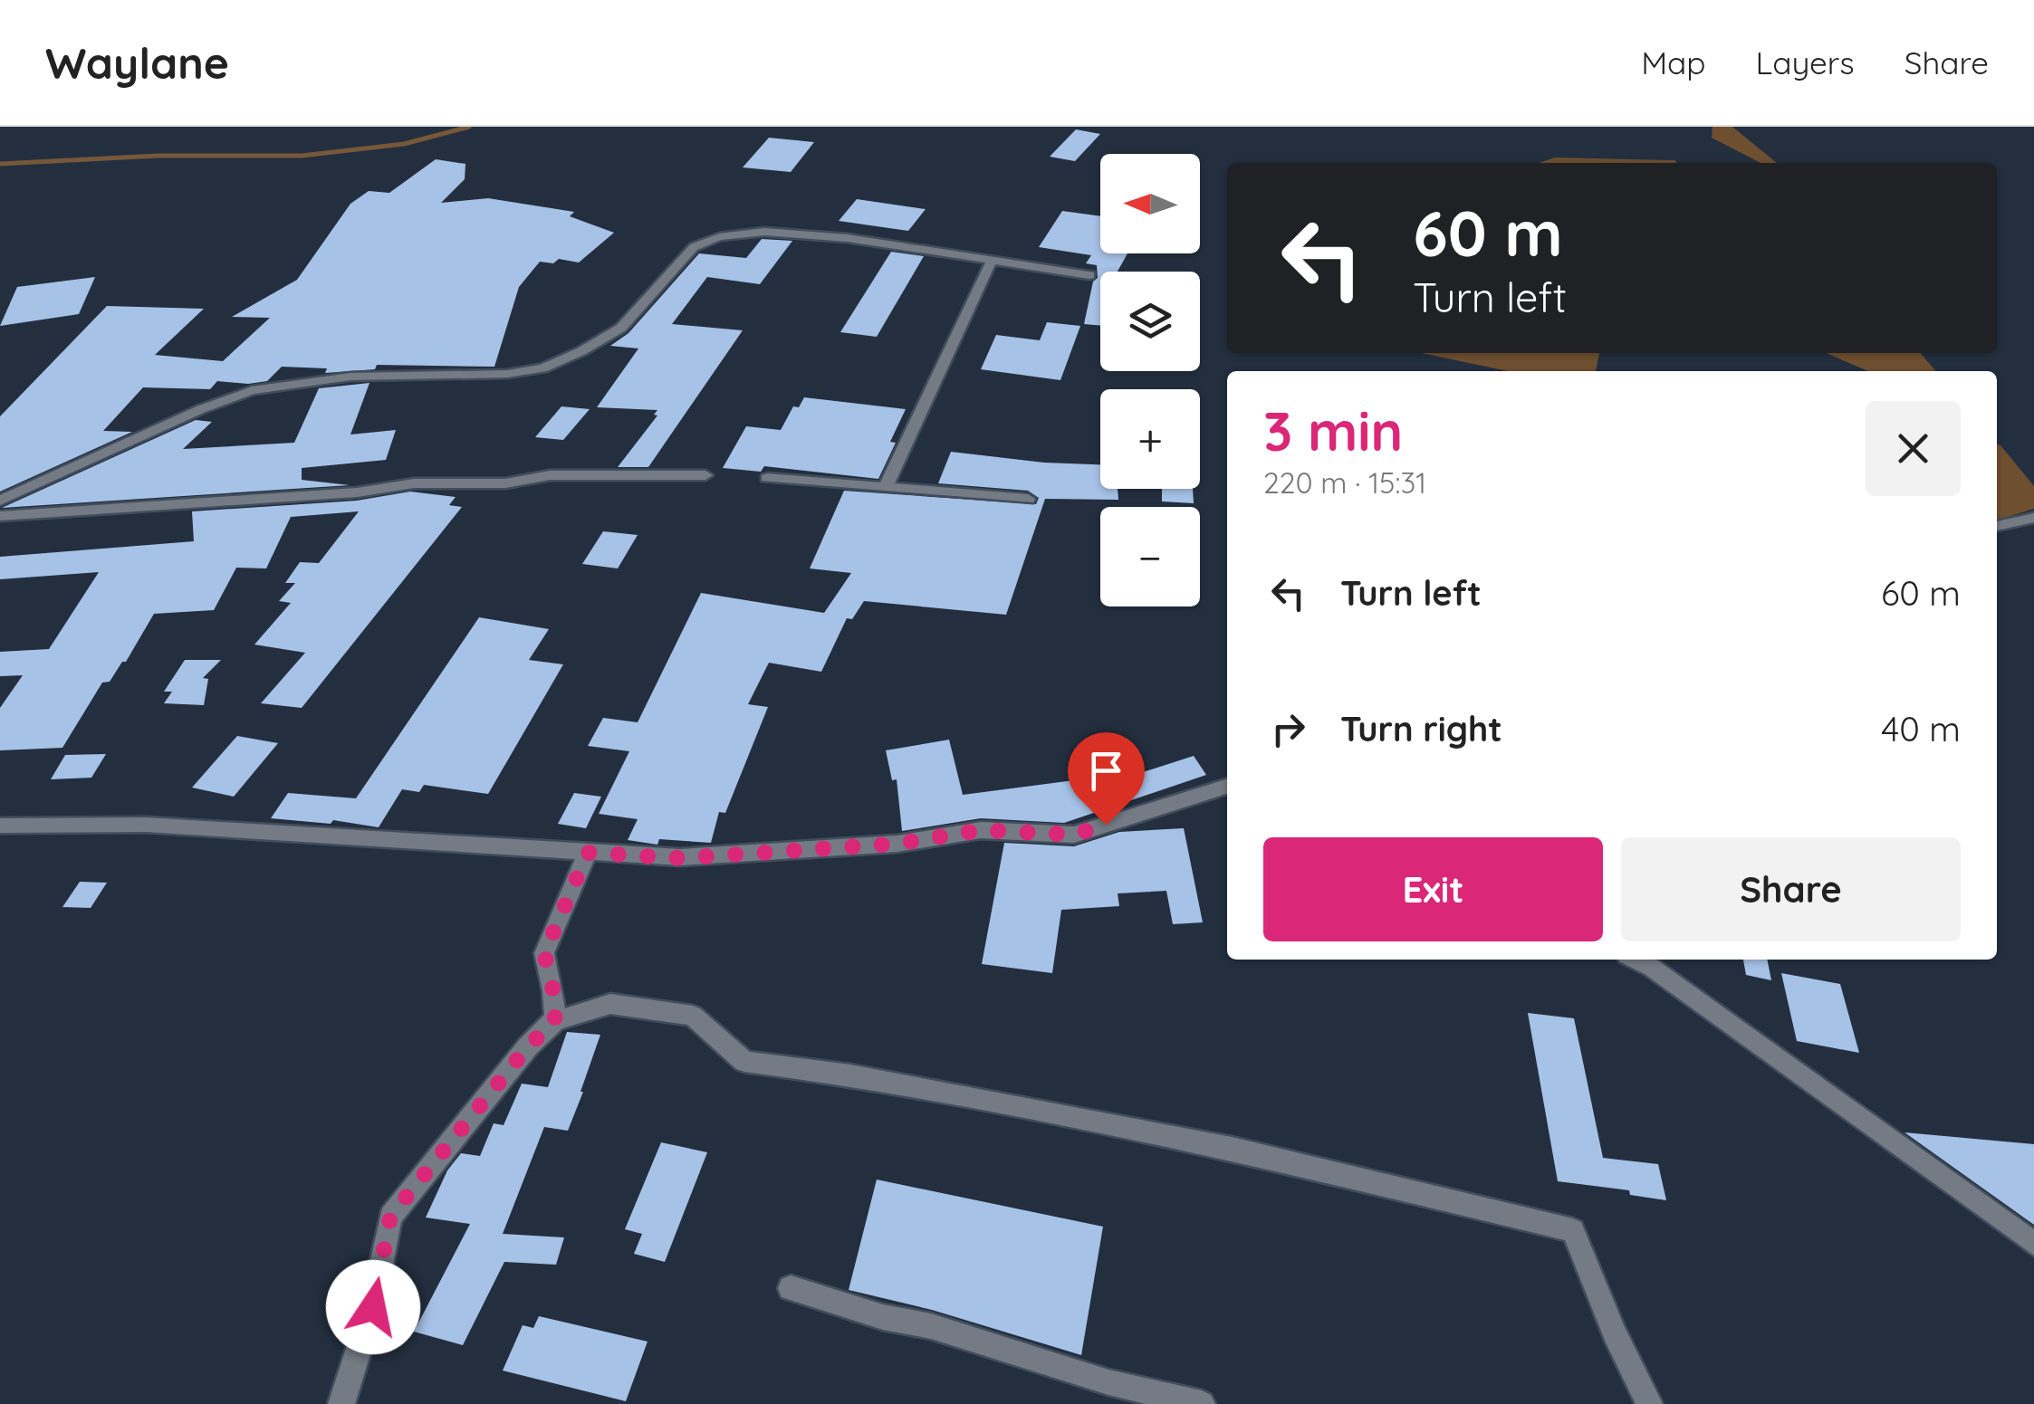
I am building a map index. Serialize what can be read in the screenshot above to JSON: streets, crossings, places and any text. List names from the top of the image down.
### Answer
{
  "north": "left",
  "page": {
    "header": "Waylane",
    "nav": ["Map", "Layers", "Share"],
    "map_buttons": ["+", "−"],
    "turn": ["60 m", "Turn left"],
    "heading": ["3 min", "220 m · 15:31"],
    "list": [
      {
        "name": "Turn left",
        "value": "60 m"
      },
      {
        "name": "Turn right",
        "value": "40 m"
      }
    ],
    "buttons": ["Exit", "Share"]
  }
}
